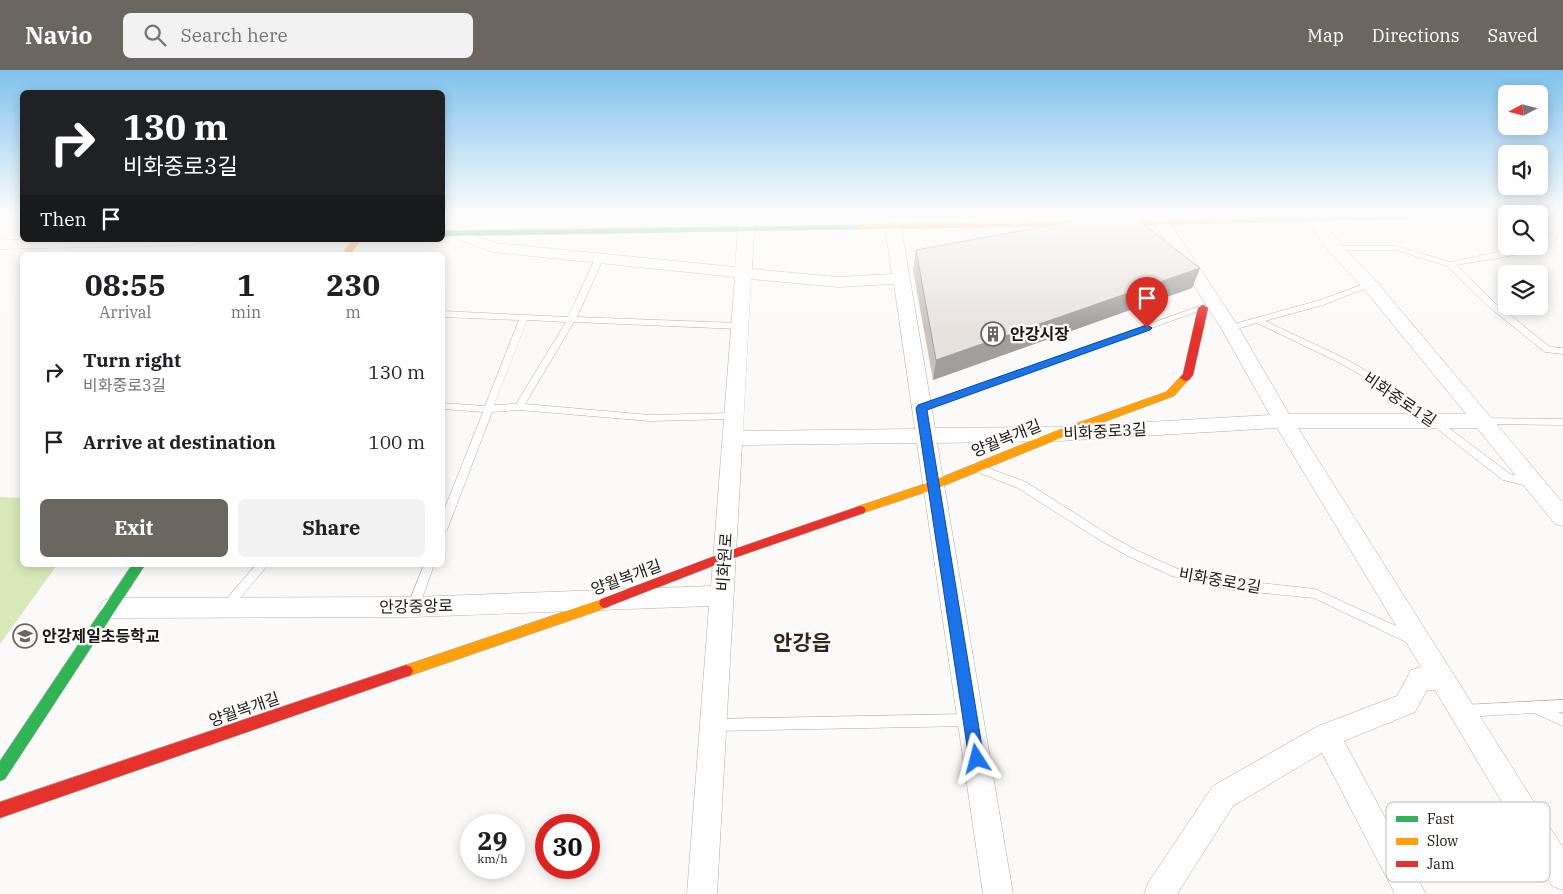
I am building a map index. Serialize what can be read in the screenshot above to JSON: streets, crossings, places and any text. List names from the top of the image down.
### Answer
{
  "streets": {
    "street": [
      "비화중로3길",
      "양월복개길",
      "비화원로",
      "안강중앙로"
    ],
    "lane": ["비화중로1길", "비화중로2길"]
  },
  "crossings": [
    ["비화중로3길", "양월복개길"],
    ["비화중로3길", "비화원로"],
    ["양월복개길", "비화원로"],
    ["양월복개길", "비화중로2길"],
    ["양월복개길", "안강중앙로"],
    ["비화원로", "안강중앙로"]
  ],
  "districts": ["안강읍"],
  "places": {
    "building": ["안강시장"],
    "school or university": ["안강제일초등학교"]
  },
  "legend": ["Fast", "Slow", "Jam"],
  "north": "left",
  "page": {
    "header": "Navio",
    "search": "Search here",
    "nav": ["Map", "Directions", "Saved"],
    "turn": ["130 m", "비화중로3길"],
    "then": "Then",
    "eta": [
      "08:55",
      "Arrival",
      "1",
      "min",
      "230",
      "m"
    ],
    "list": [
      {
        "name": "Turn right",
        "note": "비화중로3길",
        "value": "130 m"
      },
      {
        "name": "Arrive at destination",
        "value": "100 m"
      }
    ],
    "buttons": ["Exit", "Share"],
    "speed": "29 km/h",
    "limit": "30"
  }
}
